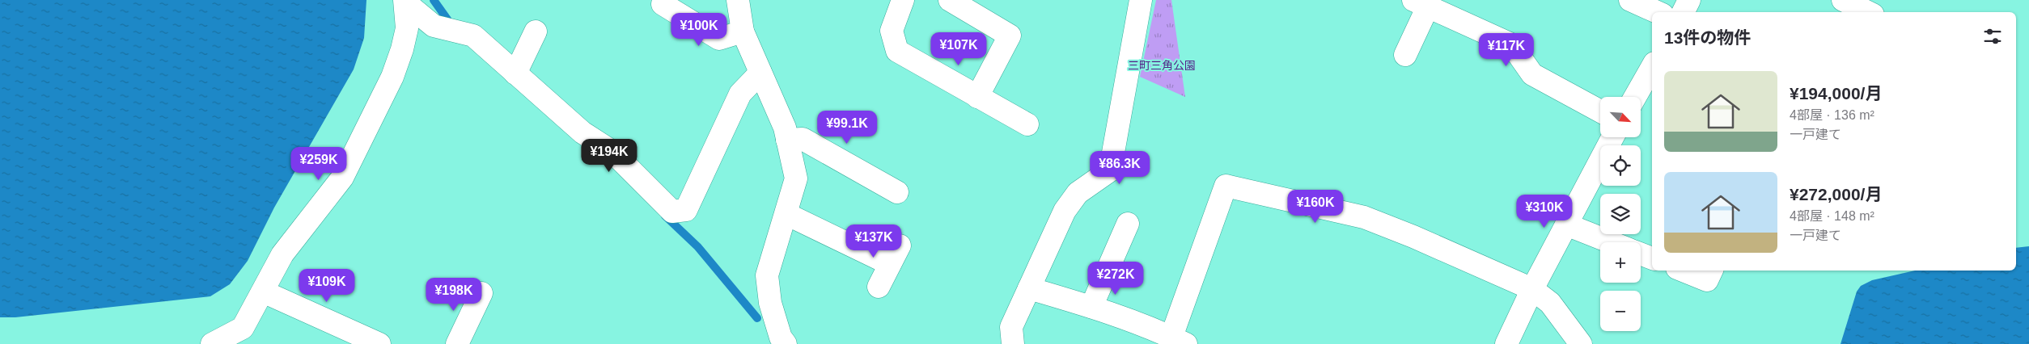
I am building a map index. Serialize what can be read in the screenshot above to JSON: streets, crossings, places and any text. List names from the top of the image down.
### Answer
{
  "parks": ["三町三角公園"],
  "north": "bottom right",
  "page": {
    "heading": "13件の物件",
    "price": [
      "¥100K",
      "¥107K",
      "¥117K",
      "¥99.1K",
      "¥194K",
      "¥259K",
      "¥86.3K",
      "¥160K",
      "¥310K",
      "¥137K",
      "¥272K",
      "¥109K",
      "¥198K"
    ],
    "list": [
      {
        "name": "¥194,000/月",
        "note": "4部屋 · 136 m² · 一戸建て"
      },
      {
        "name": "¥272,000/月",
        "note": "4部屋 · 148 m² · 一戸建て"
      }
    ],
    "map_buttons": ["+", "−"]
  }
}
